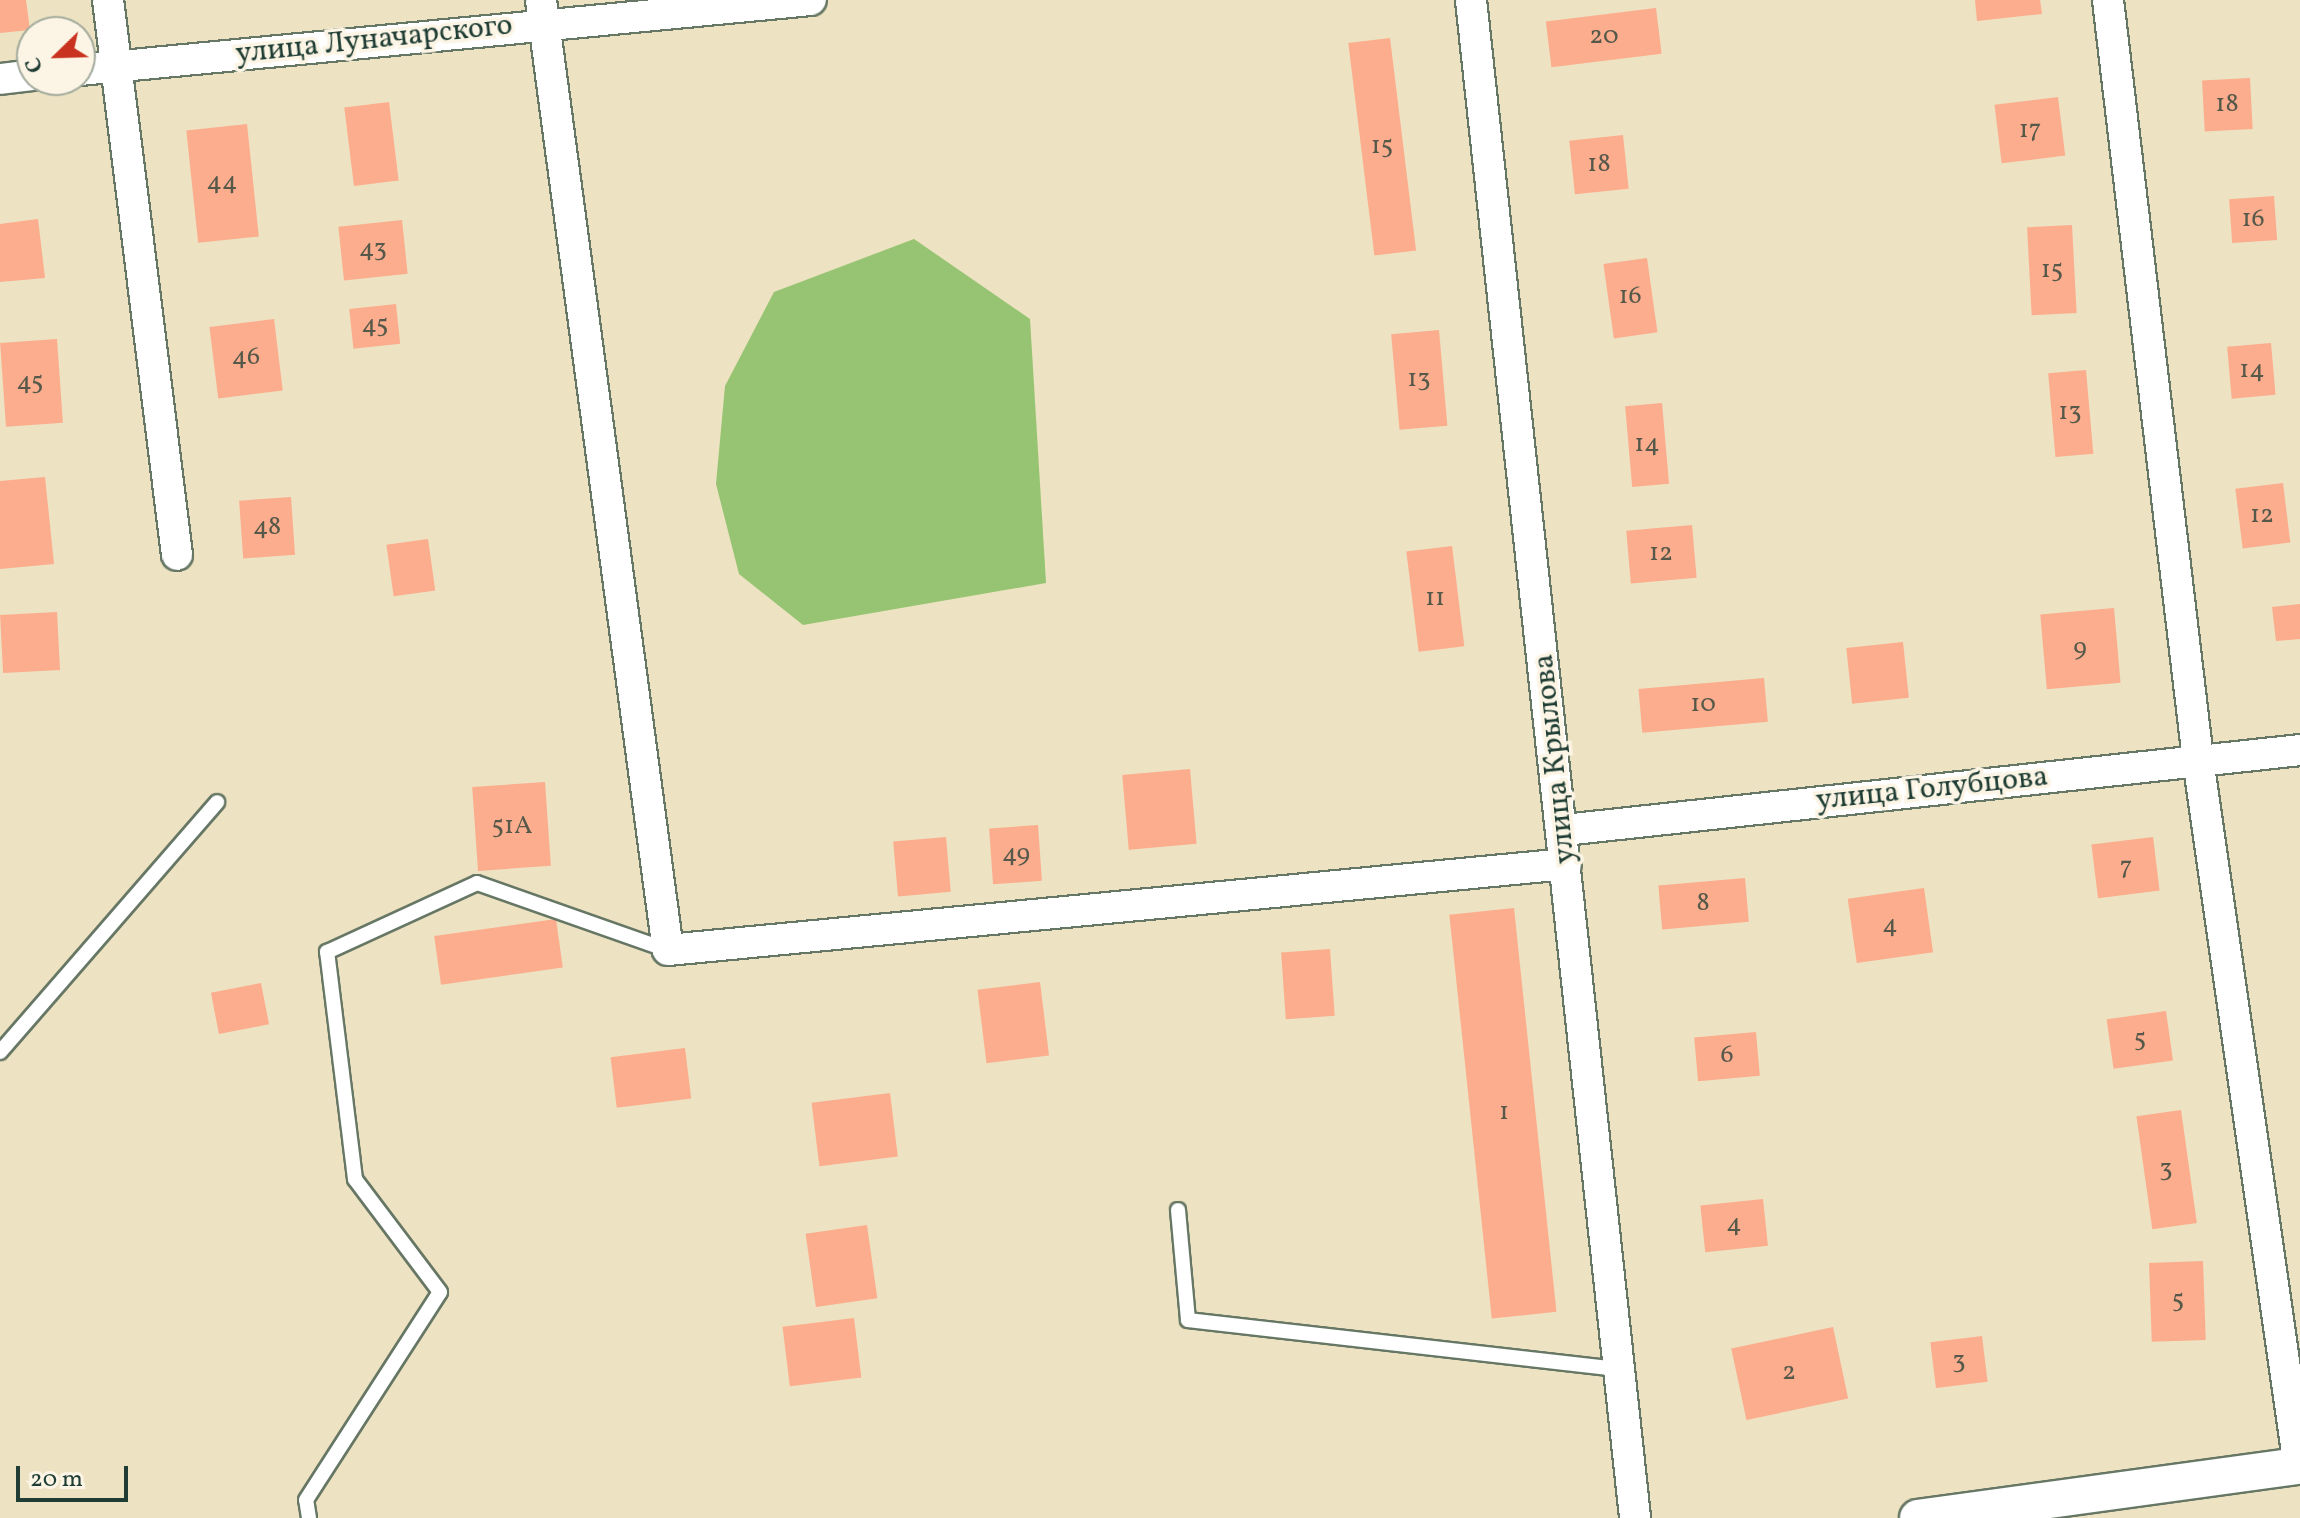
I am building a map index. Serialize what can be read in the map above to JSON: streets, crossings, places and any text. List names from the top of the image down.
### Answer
{
  "streets": {
    "street": ["улица Луначарского", "улица Крылова", "улица Голубцова"]
  },
  "crossings": [
    ["улица Крылова", "улица Голубцова"]
  ],
  "house_numbers": [
    "20",
    "18",
    "17",
    "15",
    "18",
    "44",
    "16",
    "43",
    "15",
    "16",
    "45",
    "46",
    "14",
    "13",
    "45",
    "13",
    "14",
    "12",
    "48",
    "12",
    "11",
    "9",
    "10",
    "51А",
    "49",
    "7",
    "8",
    "4",
    "5",
    "6",
    "1",
    "3",
    "4",
    "5",
    "3",
    "2"
  ],
  "scale_bar": "20 m",
  "north": "bottom left"
}
